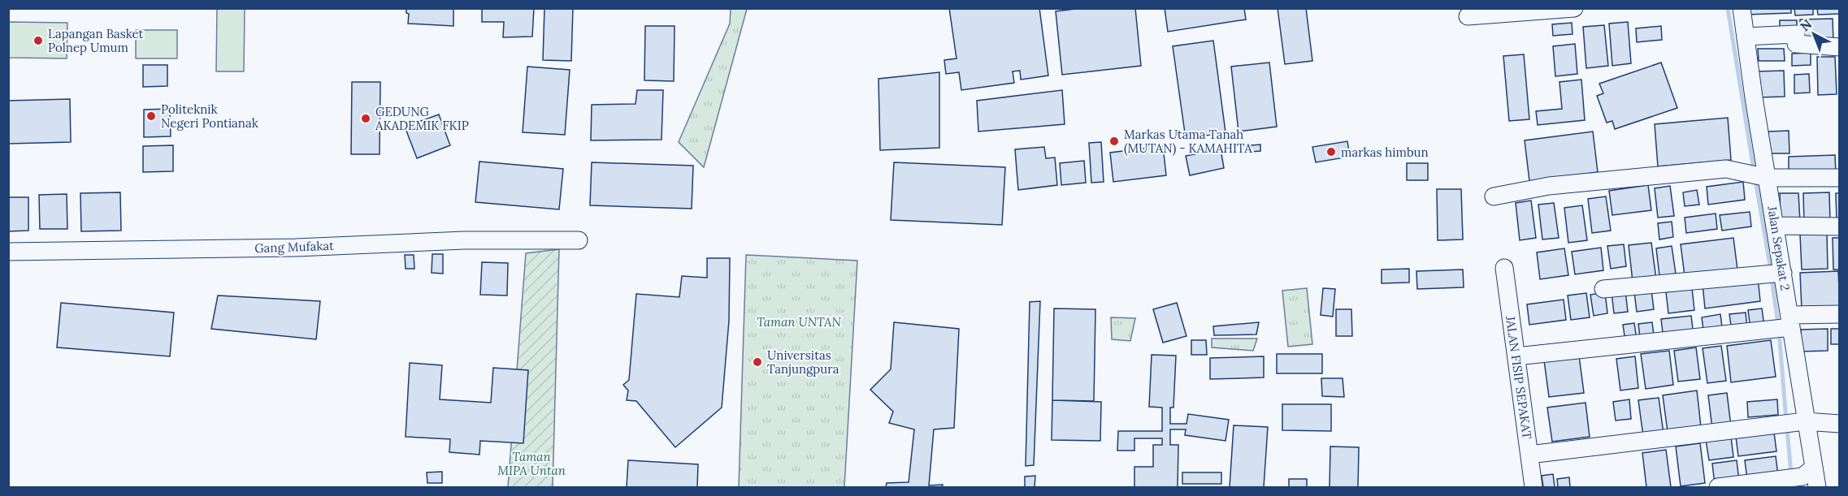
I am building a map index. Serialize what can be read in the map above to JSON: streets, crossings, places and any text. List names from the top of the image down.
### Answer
{
  "streets": {
    "street": ["Gang Mufakat", "Jalan Sepakat 2", "JALAN FISIP SEPAKAT"]
  },
  "parks": ["Taman UNTAN", "Taman MIPA Untan"],
  "places": [
    "Lapangan Basket Polnep Umum",
    "Politeknik Negeri Pontianak",
    "GEDUNG AKADEMIK FKIP",
    "Markas Utama Tanah (MUTAN) - KAMAHITA",
    "markas himbun",
    "Universitas Tanjungpura"
  ],
  "north": "top left"
}
